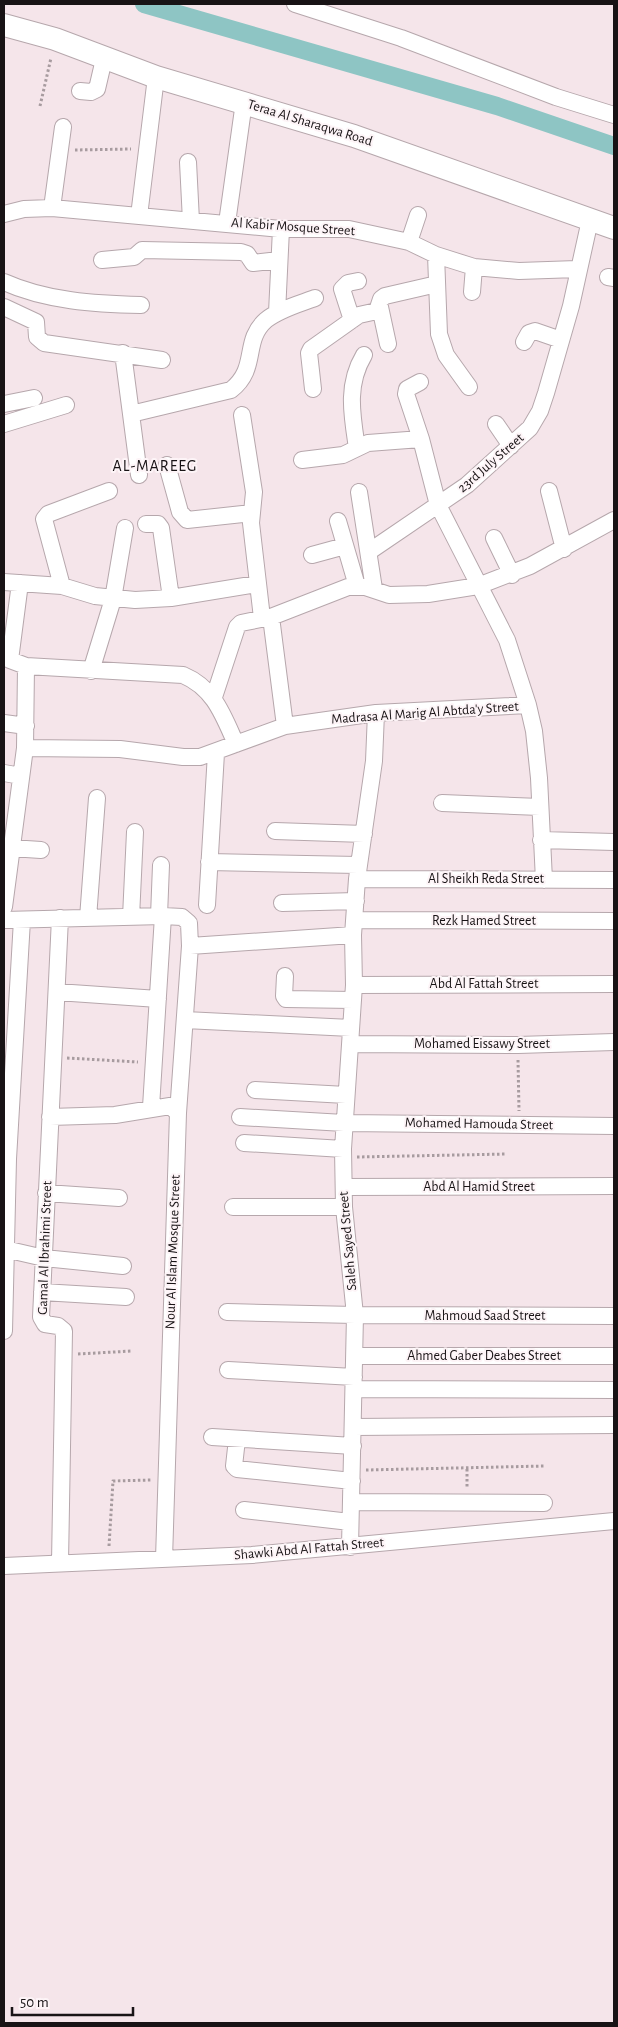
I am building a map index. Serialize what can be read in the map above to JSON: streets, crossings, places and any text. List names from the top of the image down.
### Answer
{
  "streets": {
    "street": [
      "Teraa Al Sharaqwa Road",
      "Al Kabir Mosque Street",
      "23rd July Street",
      "Madrasa Al Marig Al Abtda'y Street",
      "Al Sheikh Reda Street",
      "Rezk Hamed Street",
      "Abd Al Fattah Street",
      "Mohamed Eissawy Street",
      "Mohamed Hamouda Street",
      "Abd Al Hamid Street",
      "Saleh Sayed Street",
      "Gamal Al Ibrahimi Street",
      "Nour Al Islam Mosque Street",
      "Mahmoud Saad Street",
      "Ahmed Gaber Deabes Street",
      "Shawki Abd Al Fattah Street"
    ]
  },
  "crossings": [
    ["Teraa Al Sharaqwa Road", "23rd July Street"],
    ["Al Kabir Mosque Street", "23rd July Street"],
    ["Madrasa Al Marig Al Abtda'y Street", "Saleh Sayed Street"],
    ["Al Sheikh Reda Street", "Saleh Sayed Street"],
    ["Rezk Hamed Street", "Saleh Sayed Street"],
    ["Rezk Hamed Street", "Nour Al Islam Mosque Street"],
    ["Abd Al Fattah Street", "Saleh Sayed Street"],
    ["Mohamed Eissawy Street", "Saleh Sayed Street"],
    ["Mohamed Eissawy Street", "Nour Al Islam Mosque Street"],
    ["Mohamed Hamouda Street", "Saleh Sayed Street"],
    ["Abd Al Hamid Street", "Saleh Sayed Street"],
    ["Saleh Sayed Street", "Mahmoud Saad Street"],
    ["Saleh Sayed Street", "Ahmed Gaber Deabes Street"],
    ["Saleh Sayed Street", "Shawki Abd Al Fattah Street"],
    ["Gamal Al Ibrahimi Street", "Shawki Abd Al Fattah Street"],
    ["Nour Al Islam Mosque Street", "Shawki Abd Al Fattah Street"]
  ],
  "districts": ["AL-MAREEG"],
  "scale_bar": "50 m"
}
